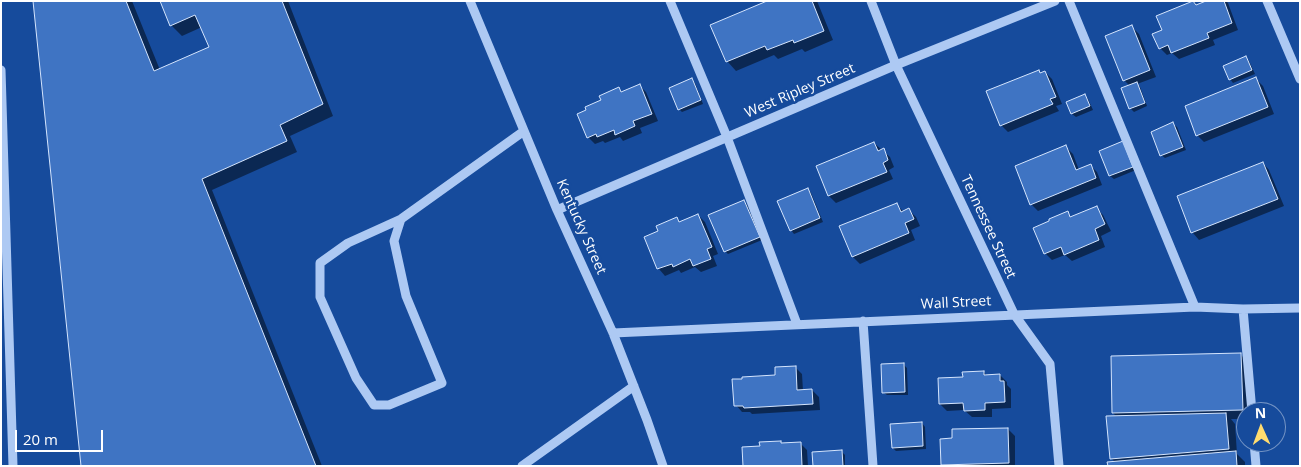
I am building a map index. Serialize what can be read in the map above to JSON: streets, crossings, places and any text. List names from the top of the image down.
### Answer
{
  "streets": {
    "street": [
      "West Ripley Street",
      "Kentucky Street",
      "Tennessee Street",
      "Wall Street"
    ]
  },
  "crossings": [
    ["West Ripley Street", "Kentucky Street"],
    ["West Ripley Street", "Tennessee Street"],
    ["Kentucky Street", "Wall Street"],
    ["Tennessee Street", "Wall Street"]
  ],
  "scale_bar": "20 m",
  "north": "top"
}
